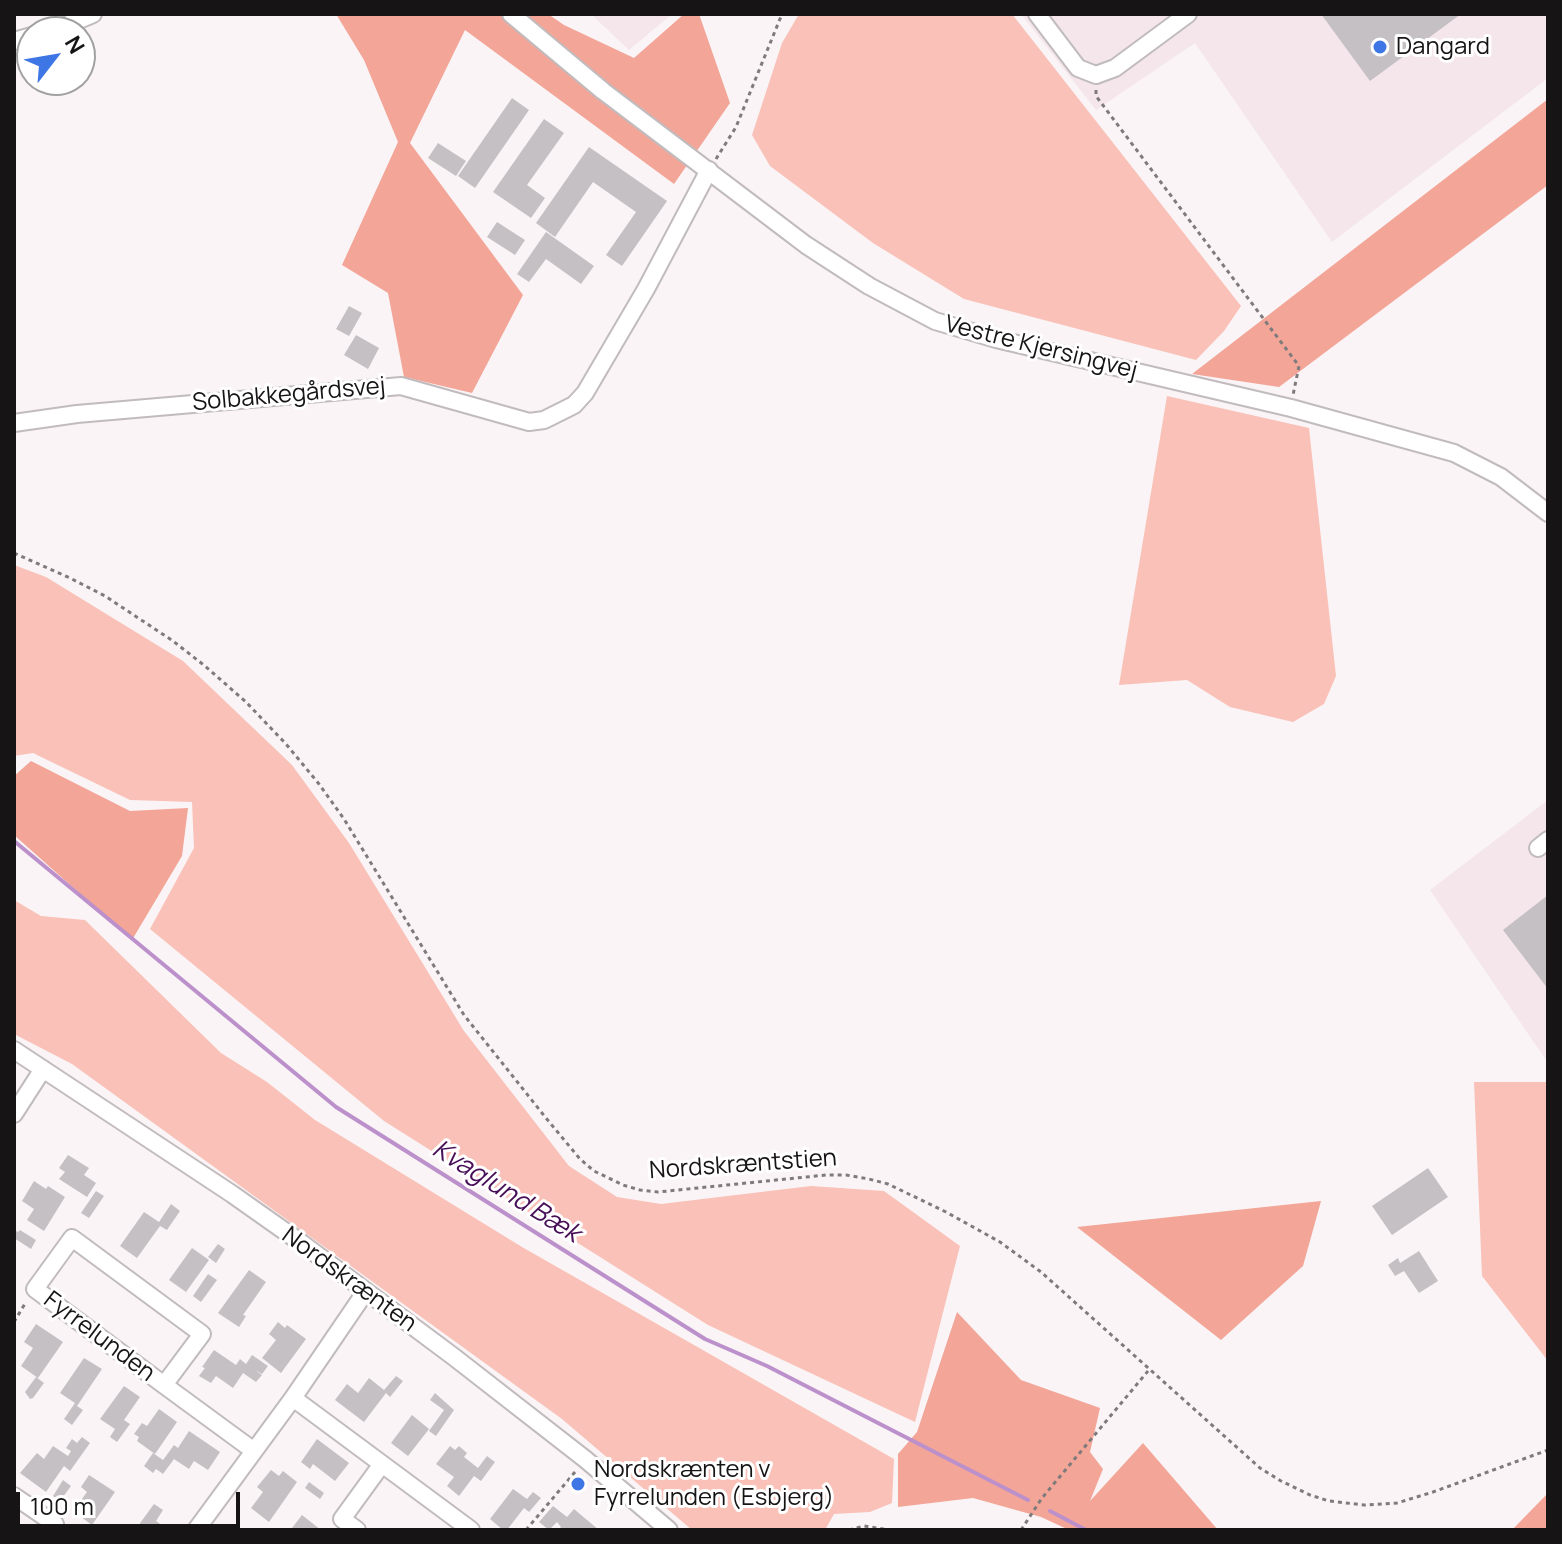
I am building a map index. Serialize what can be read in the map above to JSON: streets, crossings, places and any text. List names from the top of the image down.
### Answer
{
  "streets": {
    "street": [
      "Vestre Kjersingvej",
      "Solbakkegårdsvej",
      "Nordskrænten",
      "Fyrrelunden"
    ],
    "path": ["Nordskræntstien"]
  },
  "crossings": [
    ["Vestre Kjersingvej", "Solbakkegårdsvej"]
  ],
  "water": ["Kvaglund Bæk"],
  "places": ["Dangard", "Nordskrænten v Fyrrelunden (Esbjerg)"],
  "scale_bar": "100 m",
  "north": "top right"
}
